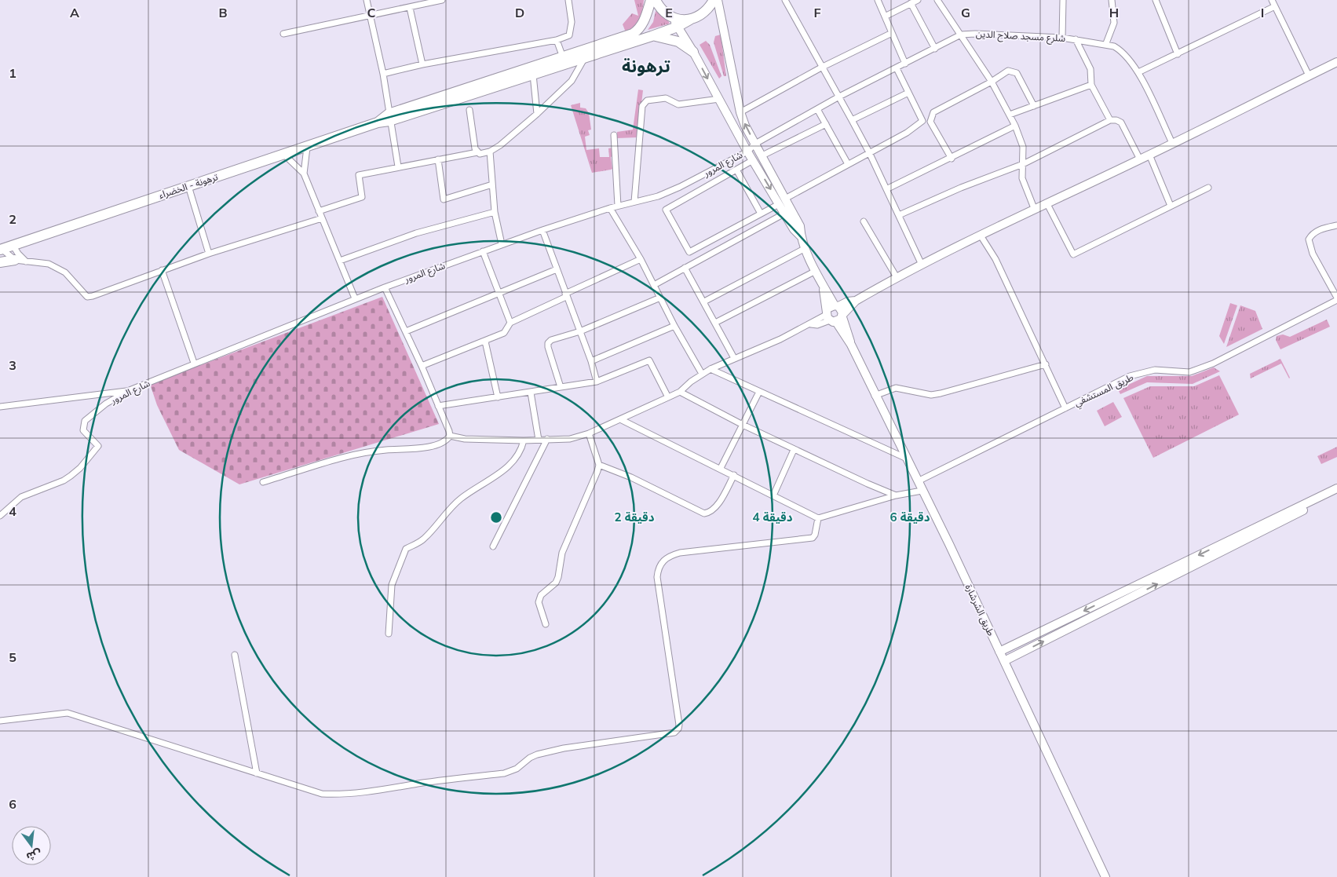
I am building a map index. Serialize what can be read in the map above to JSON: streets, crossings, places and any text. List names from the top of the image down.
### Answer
{
  "streets": {
    "highway": ["ترهونة - الخضراء"],
    "street": [
      "شلرع مسجد صلاح الدين",
      "شارع المرور",
      "طريق المستشفي",
      "طريق الشرشارة"
    ]
  },
  "crossings": [
    ["شلرع مسجد صلاح الدين", "شارع المرور"],
    ["طريق المستشفي", "طريق الشرشارة"]
  ],
  "districts": ["ترهونة"],
  "north": "bottom",
  "grid": {
    "columns": [
      "A",
      "B",
      "C",
      "D",
      "E",
      "F",
      "G",
      "H",
      "I"
    ],
    "rows": [
      "1",
      "2",
      "3",
      "4",
      "5",
      "6"
    ]
  },
  "rings": ["2 دقيقة", "4 دقيقة", "6 دقيقة"]
}
